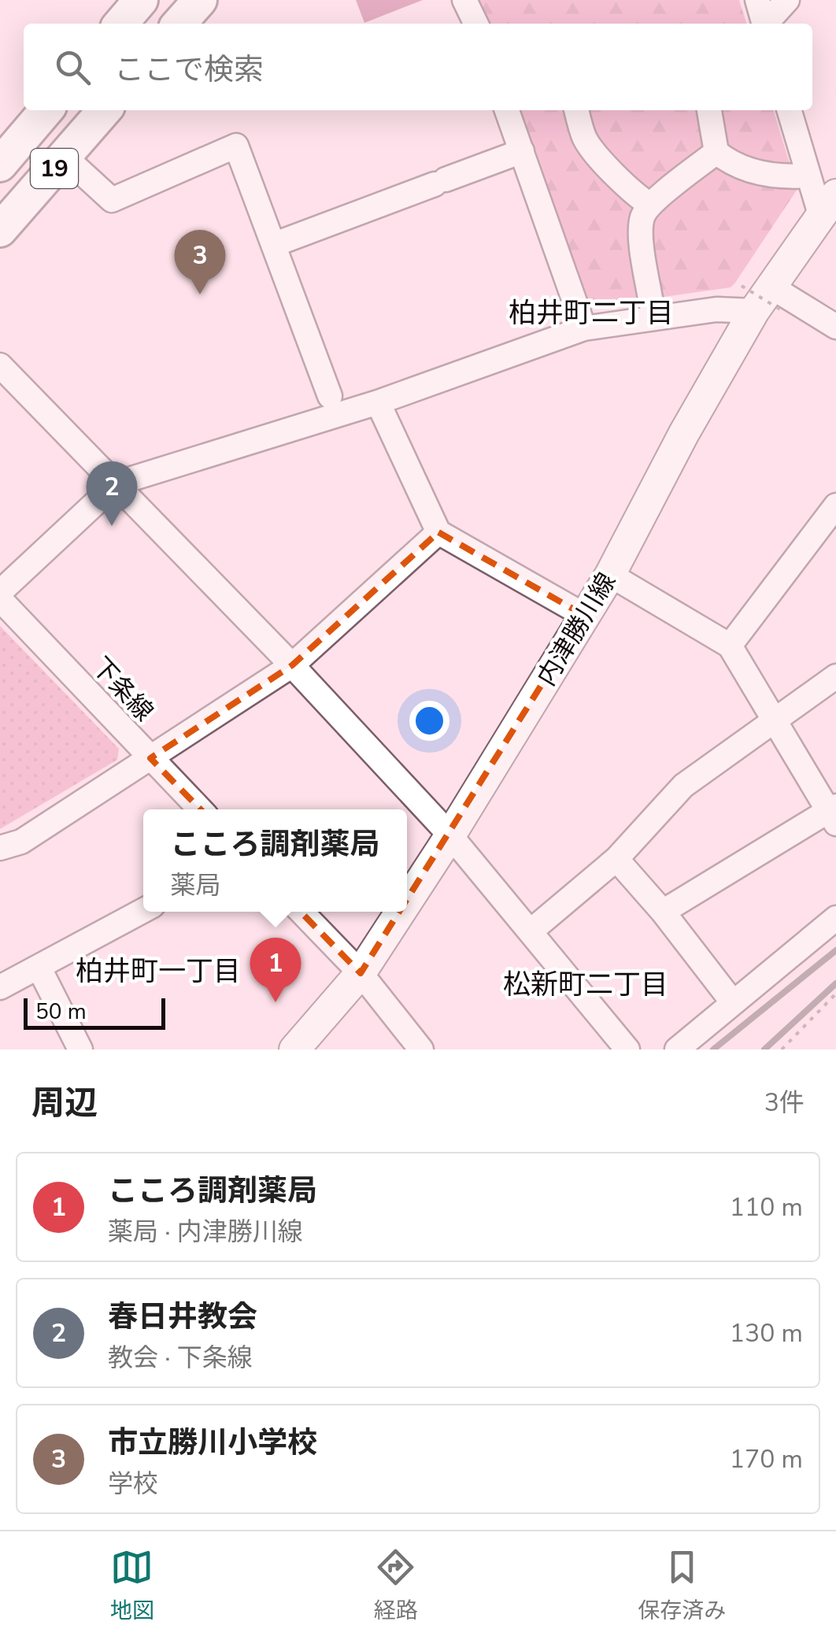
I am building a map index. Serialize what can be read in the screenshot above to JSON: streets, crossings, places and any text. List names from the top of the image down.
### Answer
{
  "streets": {
    "highway": ["19"],
    "main road": ["内津勝川線"],
    "street": ["下条線"]
  },
  "districts": ["柏井町二丁目", "柏井町一丁目", "松新町二丁目"],
  "scale_bar": "50 m",
  "page": {
    "search": "ここで検索",
    "pins": ["3", "2", "1"],
    "popup": ["こころ調剤薬局", "薬局"],
    "scale": "50 m",
    "heading": ["周辺", "3件"],
    "list": [
      {
        "mark": "1",
        "name": "こころ調剤薬局",
        "note": "薬局 · 内津勝川線",
        "value": "110 m"
      },
      {
        "mark": "2",
        "name": "春日井教会",
        "note": "教会 · 下条線",
        "value": "130 m"
      },
      {
        "mark": "3",
        "name": "市立勝川小学校",
        "note": "学校",
        "value": "170 m"
      }
    ],
    "nav": ["地図", "経路", "保存済み"]
  }
}
